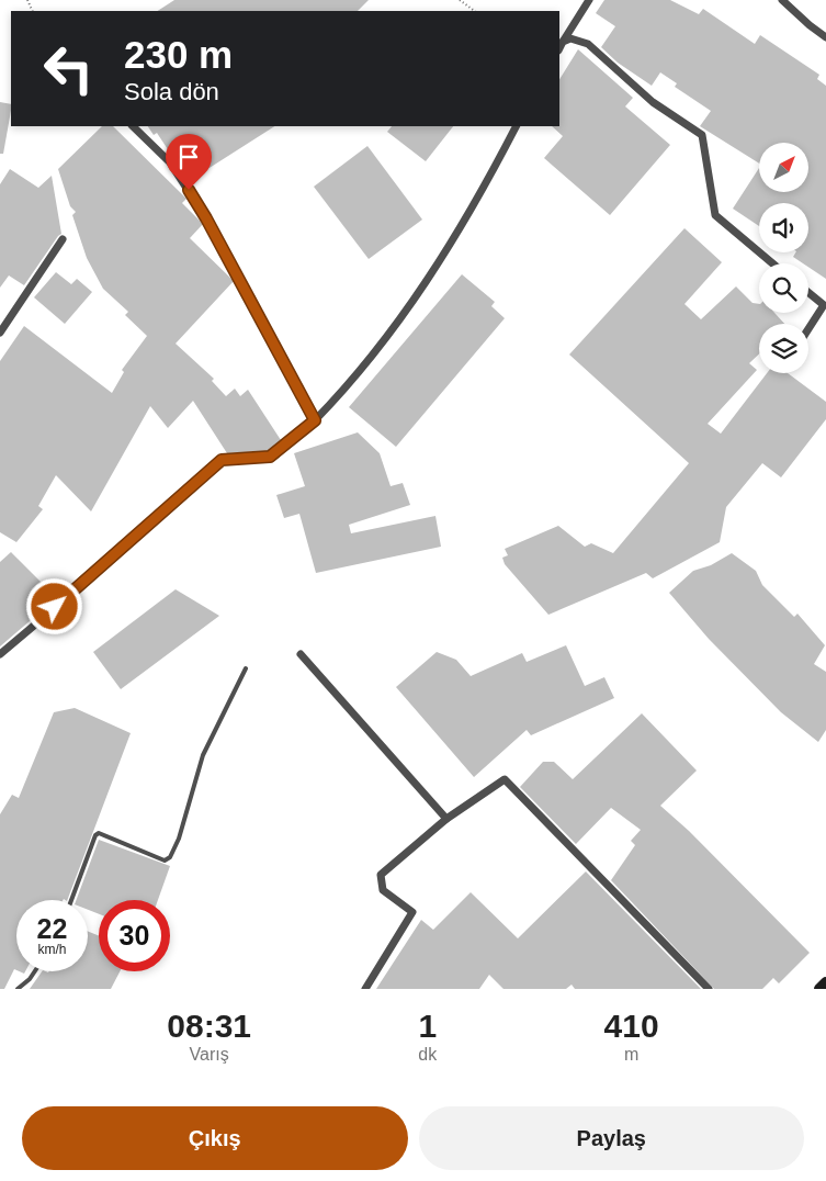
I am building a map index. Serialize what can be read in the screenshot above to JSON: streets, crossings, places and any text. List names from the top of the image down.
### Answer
{
  "north": "top right",
  "page": {
    "turn": ["230 m", "Sola dön"],
    "speed": "22 km/h",
    "limit": "30",
    "eta": [
      "08:31",
      "Varış",
      "1",
      "dk",
      "410",
      "m"
    ],
    "buttons": ["Çıkış", "Paylaş"]
  }
}
